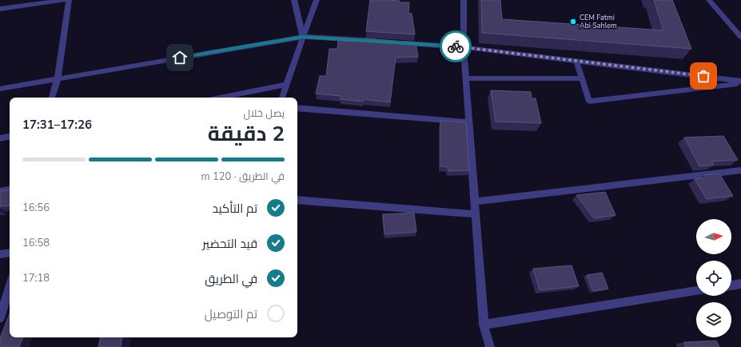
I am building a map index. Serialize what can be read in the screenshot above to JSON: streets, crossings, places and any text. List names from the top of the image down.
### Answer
{
  "places": ["CEM Fatmi Abi Sahlem"],
  "north": "right",
  "page": {
    "heading": ["2 دقيقة", "يصل خلال", "17:26–17:31"],
    "bar": "في الطريق · 120 m",
    "list": [
      ["تم التأكيد", "16:56"],
      ["قيد التحضير", "16:58"],
      ["في الطريق", "17:18"],
      "تم التوصيل"
    ]
  }
}
